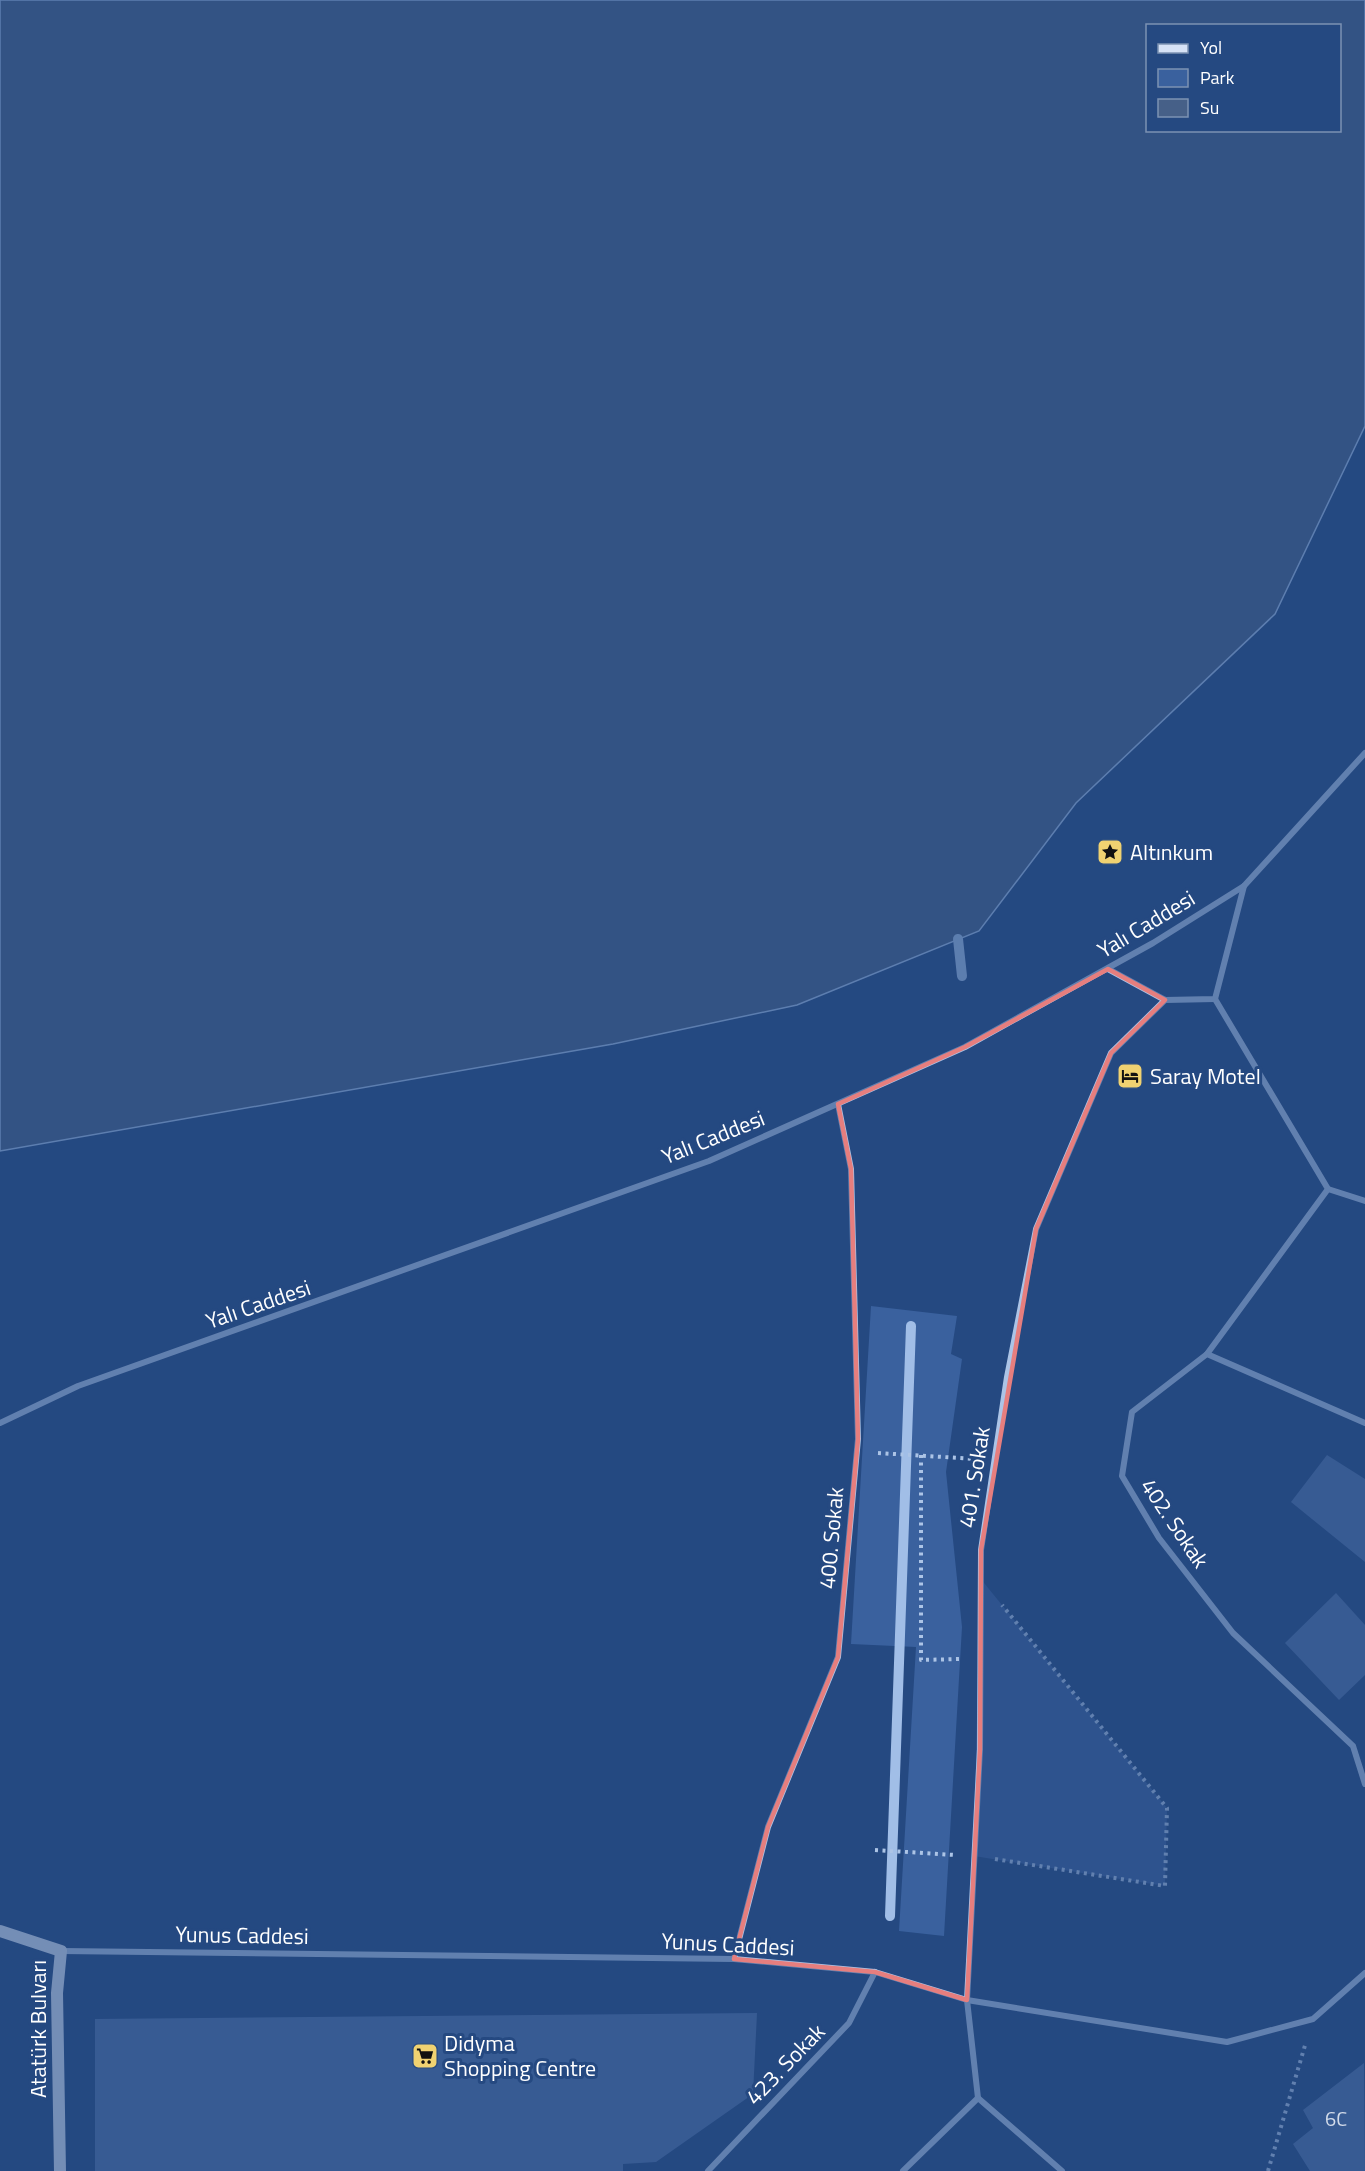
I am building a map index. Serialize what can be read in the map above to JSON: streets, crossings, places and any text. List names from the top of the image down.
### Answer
{
  "streets": {
    "main road": ["Atatürk Bulvarı"],
    "street": [
      "Yalı Caddesi",
      "401. Sokak",
      "402. Sokak",
      "400. Sokak",
      "Yunus Caddesi",
      "423. Sokak"
    ]
  },
  "crossings": [
    ["Yalı Caddesi", "400. Sokak"],
    ["401. Sokak", "Yunus Caddesi"],
    ["400. Sokak", "Yunus Caddesi"],
    ["Yunus Caddesi", "Atatürk Bulvarı"],
    ["Yunus Caddesi", "423. Sokak"]
  ],
  "places": {
    "place": ["Altınkum"],
    "hotel": ["Saray Motel"],
    "supermarket": ["Didyma Shopping Centre"]
  },
  "house_numbers": ["6C"],
  "legend": ["Yol", "Park", "Su"]
}
